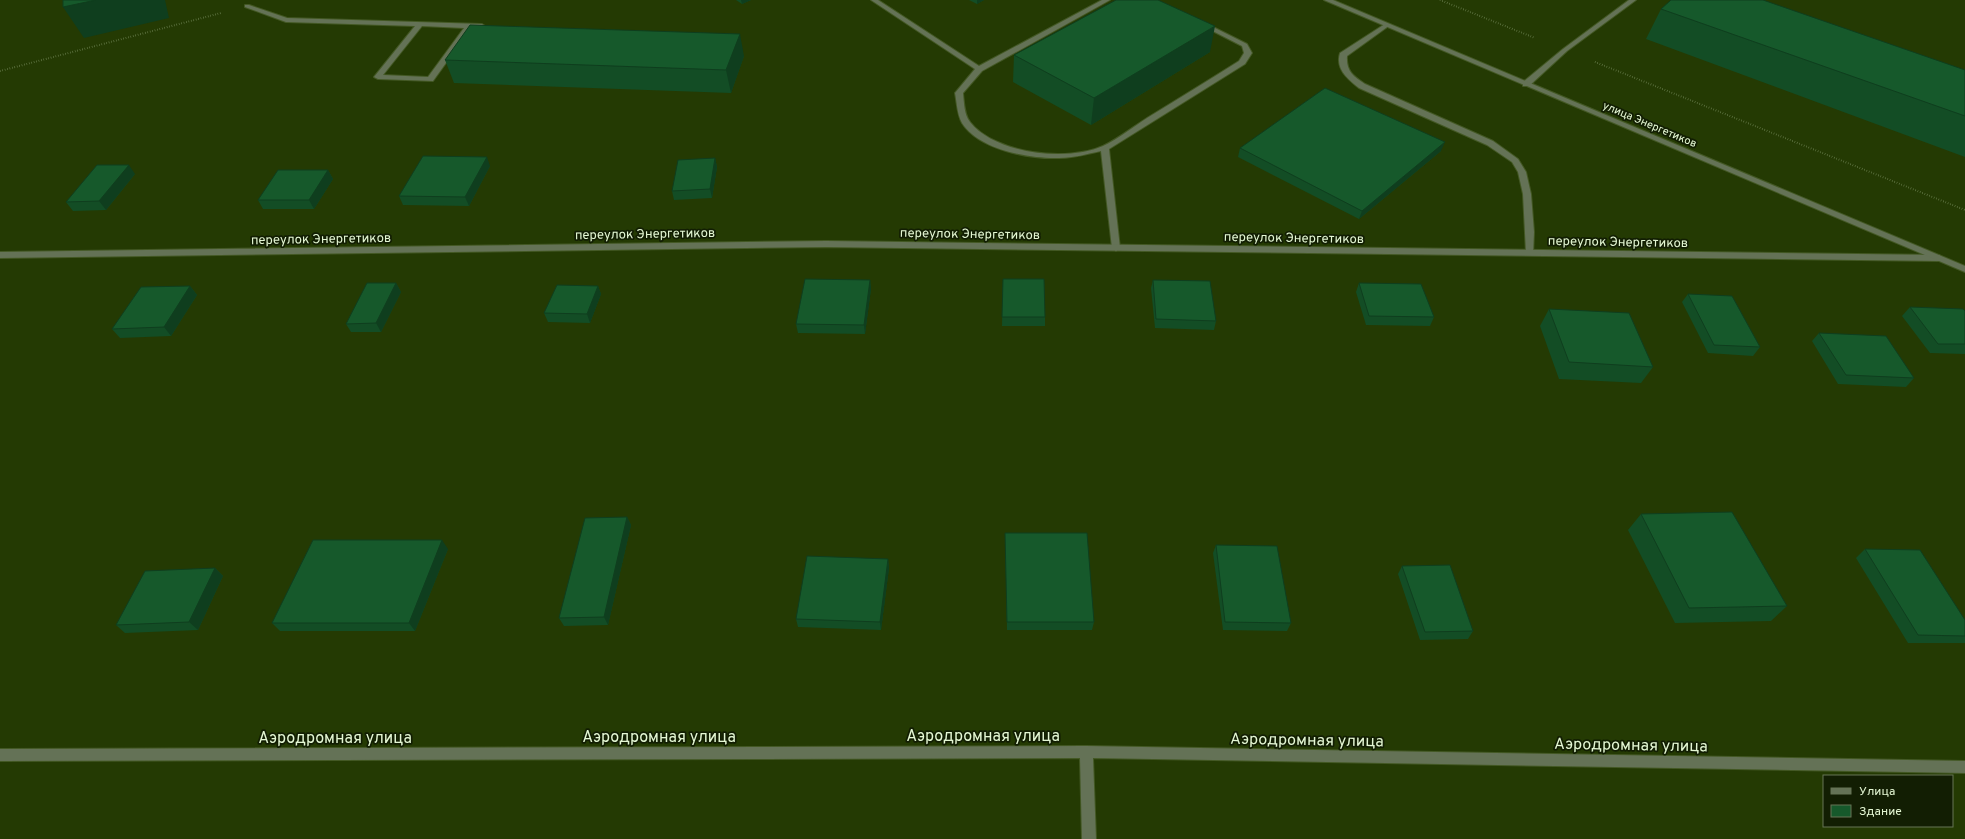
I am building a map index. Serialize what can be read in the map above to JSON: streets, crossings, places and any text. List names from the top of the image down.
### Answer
{
  "streets": {
    "street": ["улица Энергетиков", "переулок Энергетиков", "Аэродромная улица"]
  },
  "crossings": [
    ["улица Энергетиков", "переулок Энергетиков"]
  ],
  "legend": ["Улица", "Здание"]
}
